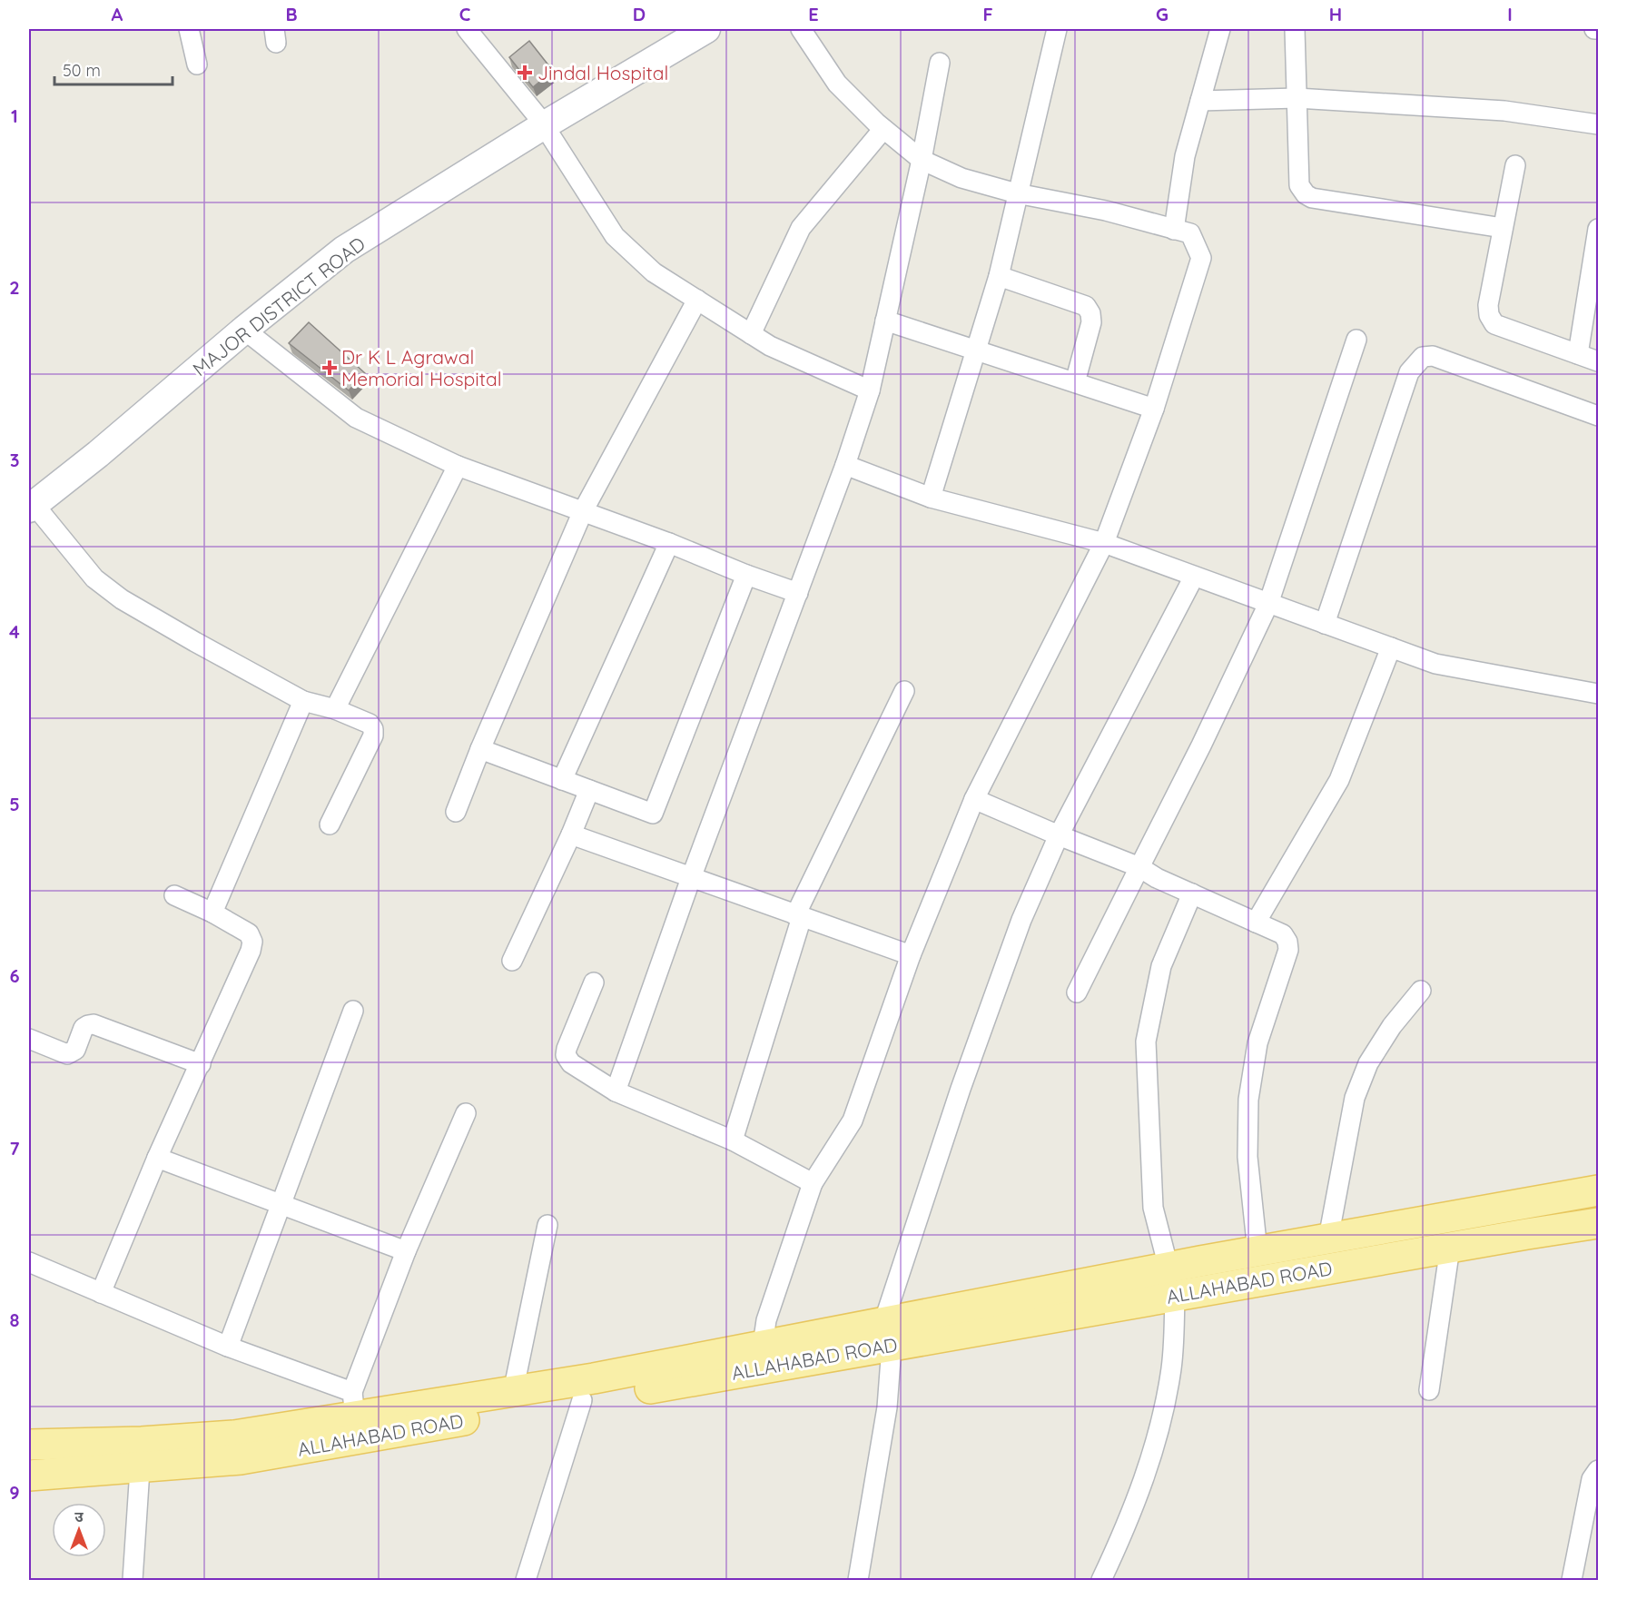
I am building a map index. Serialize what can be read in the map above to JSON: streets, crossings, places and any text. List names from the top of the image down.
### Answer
{
  "streets": {
    "main road": ["ALLAHABAD ROAD"],
    "street": ["MAJOR DISTRICT ROAD"]
  },
  "places": {
    "health": ["Jindal Hospital", "Dr K L Agrawal Memorial Hospital"]
  },
  "scale_bar": "50 m",
  "north": "top",
  "grid": {
    "columns": [
      "A",
      "B",
      "C",
      "D",
      "E",
      "F",
      "G",
      "H",
      "I"
    ],
    "rows": [
      "1",
      "2",
      "3",
      "4",
      "5",
      "6",
      "7",
      "8",
      "9"
    ]
  }
}
